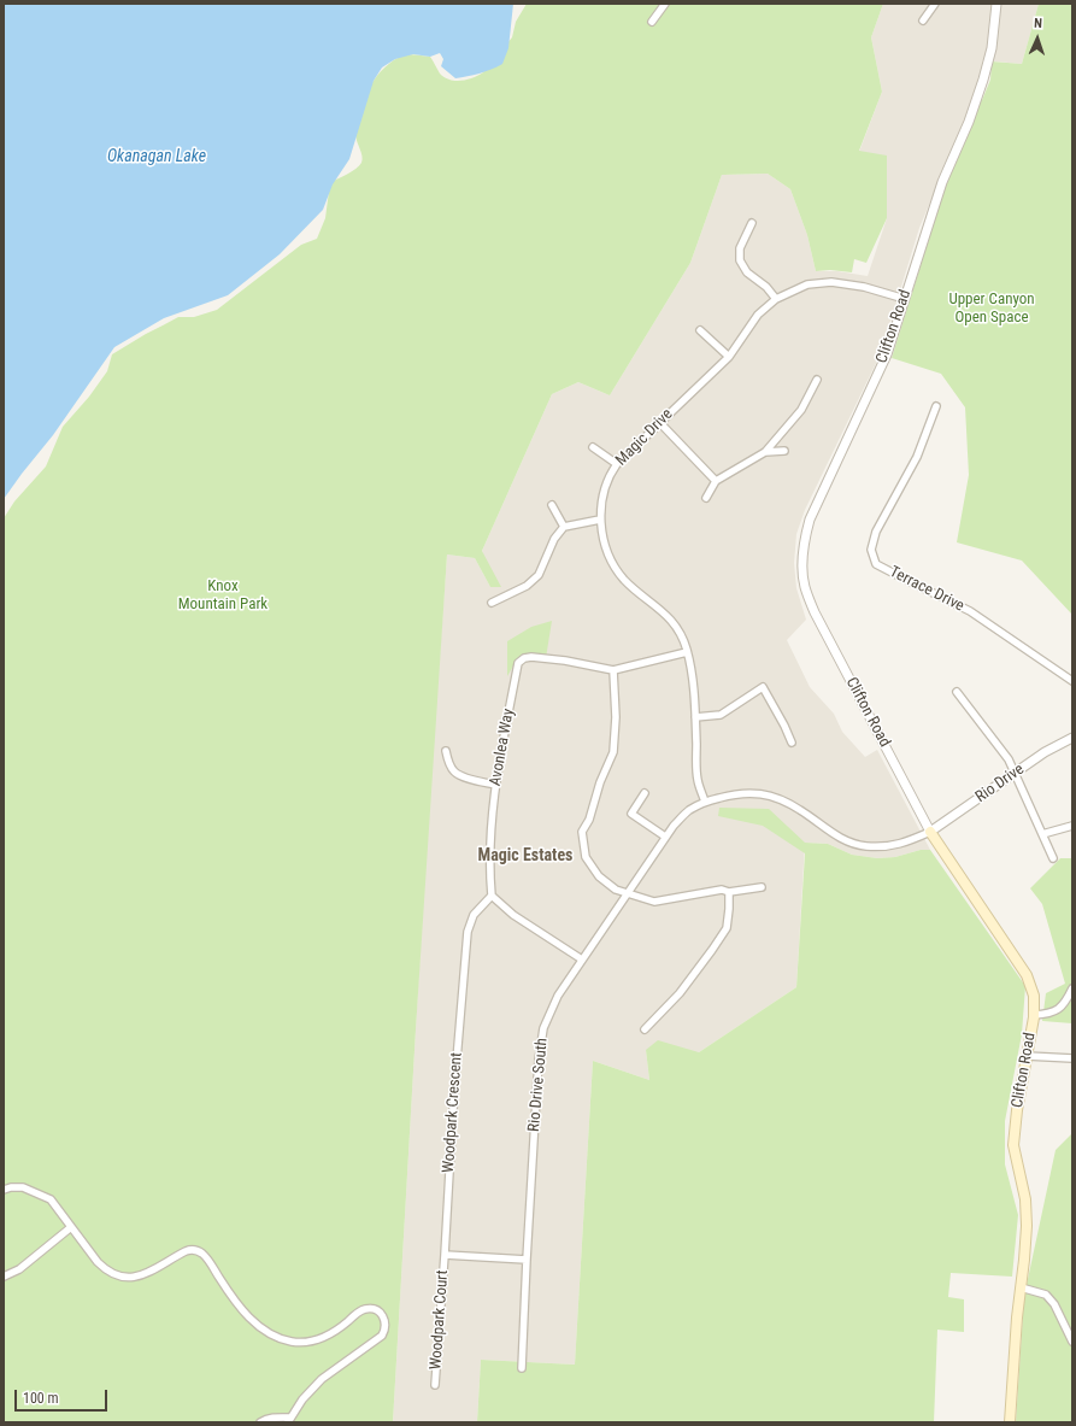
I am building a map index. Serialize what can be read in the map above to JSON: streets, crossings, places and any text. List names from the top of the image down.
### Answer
{
  "streets": {
    "main road": ["Clifton Road"],
    "street": [
      "Magic Drive",
      "Terrace Drive",
      "Avonlea Way",
      "Rio Drive",
      "Rio Drive South",
      "Woodpark Crescent",
      "Woodpark Court"
    ]
  },
  "crossings": [
    ["Clifton Road", "Magic Drive"],
    ["Clifton Road", "Rio Drive"],
    ["Clifton Road", "Rio Drive South"],
    ["Magic Drive", "Avonlea Way"],
    ["Magic Drive", "Rio Drive South"],
    ["Avonlea Way", "Woodpark Crescent"],
    ["Rio Drive", "Rio Drive South"],
    ["Woodpark Crescent", "Woodpark Court"]
  ],
  "districts": ["Magic Estates"],
  "water": ["Okanagan Lake"],
  "parks": ["Upper Canyon Open Space", "Knox Mountain Park"],
  "scale_bar": "100 m",
  "north": "top"
}
